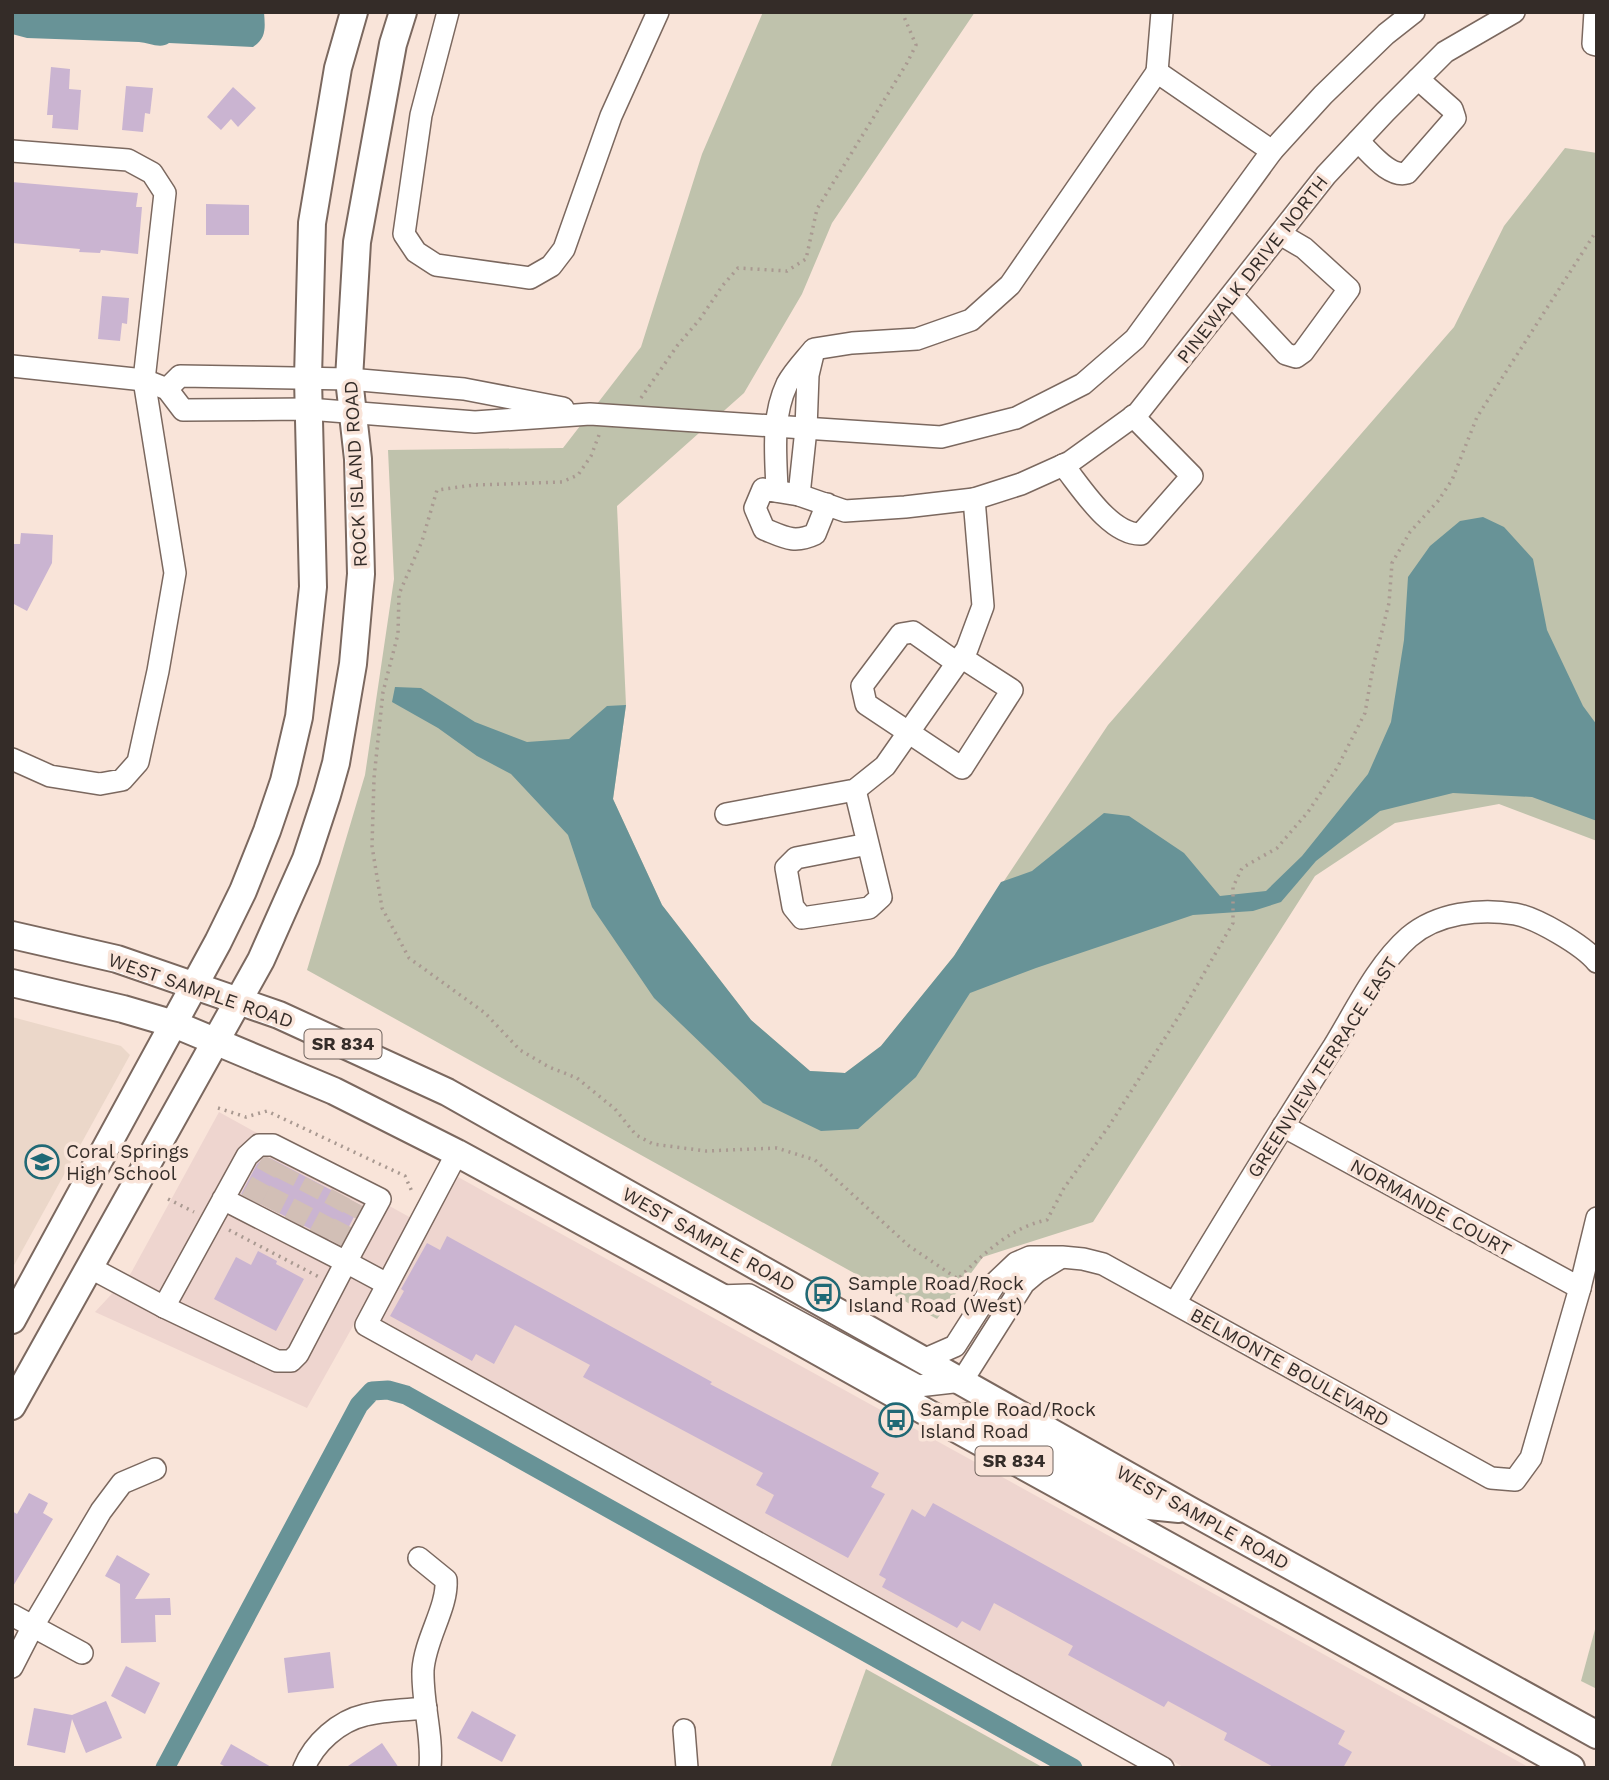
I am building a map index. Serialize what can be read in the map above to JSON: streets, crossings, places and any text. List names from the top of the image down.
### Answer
{
  "streets": {
    "main road": ["ROCK ISLAND ROAD", "WEST SAMPLE ROAD", "SR 834"],
    "street": [
      "PINEWALK DRIVE NORTH",
      "GREENVIEW TERRACE EAST",
      "NORMANDE COURT",
      "BELMONTE BOULEVARD"
    ]
  },
  "crossings": [
    ["ROCK ISLAND ROAD", "WEST SAMPLE ROAD"],
    ["ROCK ISLAND ROAD", "SR 834"],
    ["WEST SAMPLE ROAD", "BELMONTE BOULEVARD"],
    ["GREENVIEW TERRACE EAST", "NORMANDE COURT"],
    ["GREENVIEW TERRACE EAST", "BELMONTE BOULEVARD"],
    ["NORMANDE COURT", "BELMONTE BOULEVARD"]
  ],
  "places": {
    "school or university": ["Coral Springs High School"],
    "bus stop": ["Sample Road/Rock Island Road (West)", "Sample Road/Rock Island Road"]
  }
}
